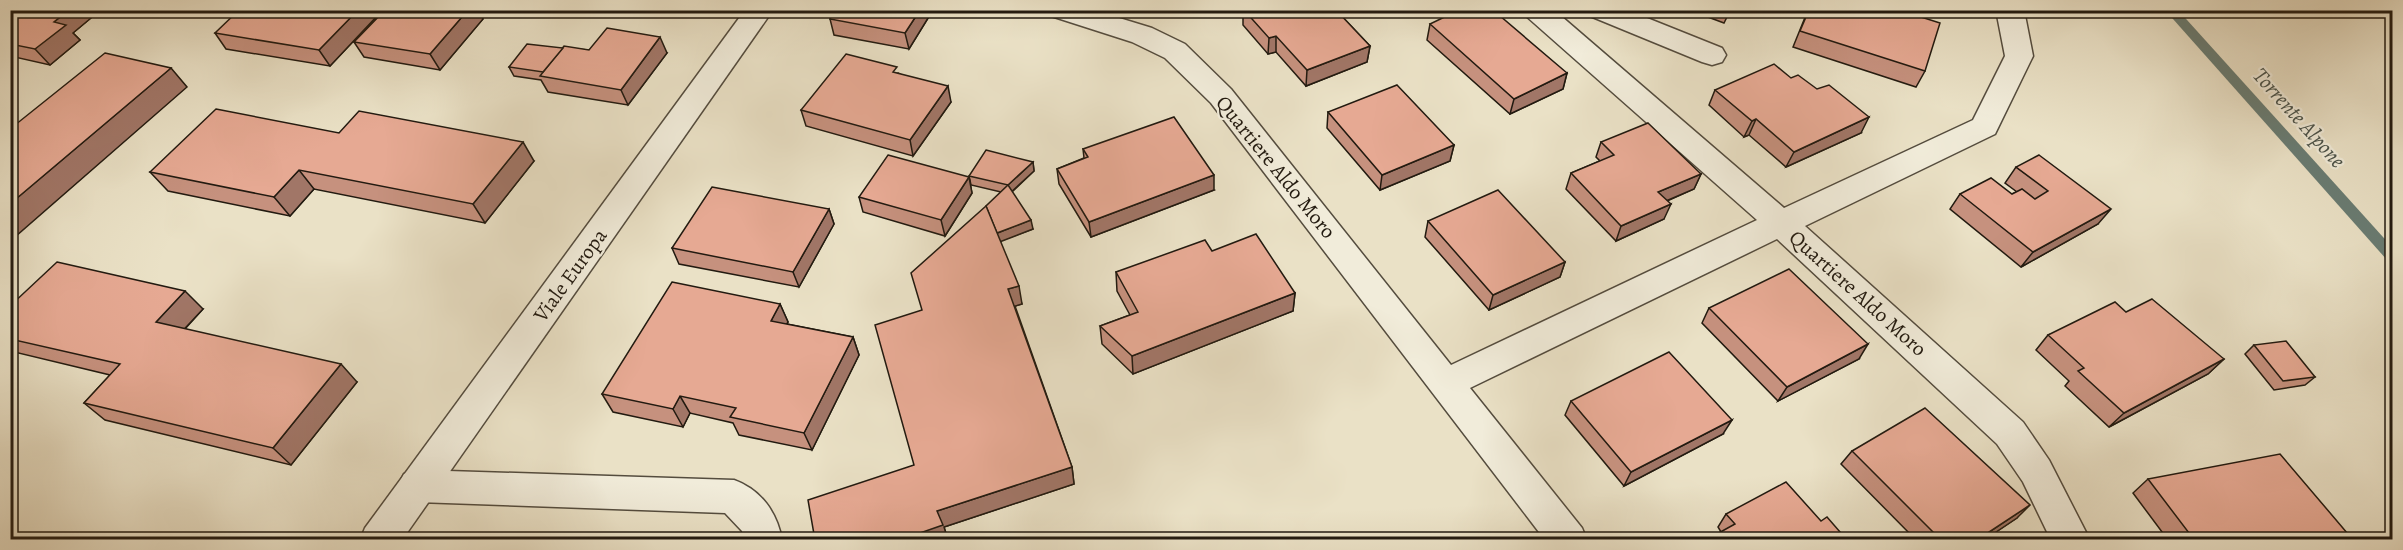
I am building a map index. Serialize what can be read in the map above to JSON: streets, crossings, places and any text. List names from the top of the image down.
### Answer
{
  "streets": {
    "street": ["Quartiere Aldo Moro", "Viale Europa"]
  },
  "water": ["Torrente Alpone"]
}
